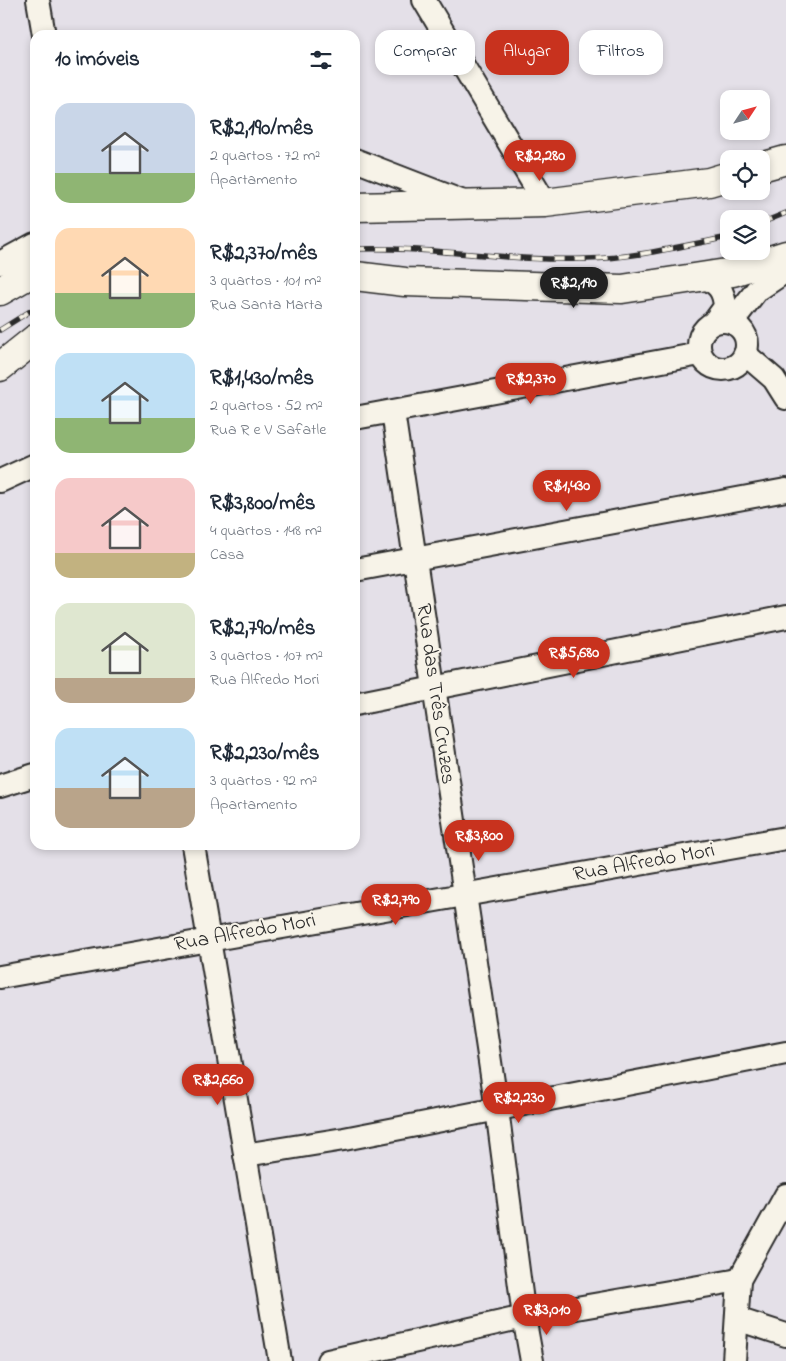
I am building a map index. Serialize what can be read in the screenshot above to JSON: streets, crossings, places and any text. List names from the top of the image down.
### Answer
{
  "streets": {
    "street": ["Rua das Três Cruzes", "Rua Alfredo Mori"]
  },
  "crossings": [
    ["Rua das Três Cruzes", "Rua Alfredo Mori"]
  ],
  "north": "top right",
  "page": {
    "chip": ["Comprar", "Alugar", "Filtros"],
    "heading": "10 imóveis",
    "list": [
      {
        "name": "R$2,190/mês",
        "note": "2 quartos · 72 m² · Apartamento"
      },
      {
        "name": "R$2,370/mês",
        "note": "3 quartos · 101 m² · Rua Santa Marta"
      },
      {
        "name": "R$1,430/mês",
        "note": "2 quartos · 52 m² · Rua R e V Safatle"
      },
      {
        "name": "R$3,800/mês",
        "note": "4 quartos · 148 m² · Casa"
      },
      {
        "name": "R$2,790/mês",
        "note": "3 quartos · 107 m² · Rua Alfredo Mori"
      },
      {
        "name": "R$2,230/mês",
        "note": "3 quartos · 92 m² · Apartamento"
      }
    ],
    "price": [
      "R$2,280",
      "R$2,190",
      "R$2,370",
      "R$1,430",
      "R$5,680",
      "R$3,800",
      "R$2,790",
      "R$2,660",
      "R$2,230",
      "R$3,010"
    ]
  }
}
